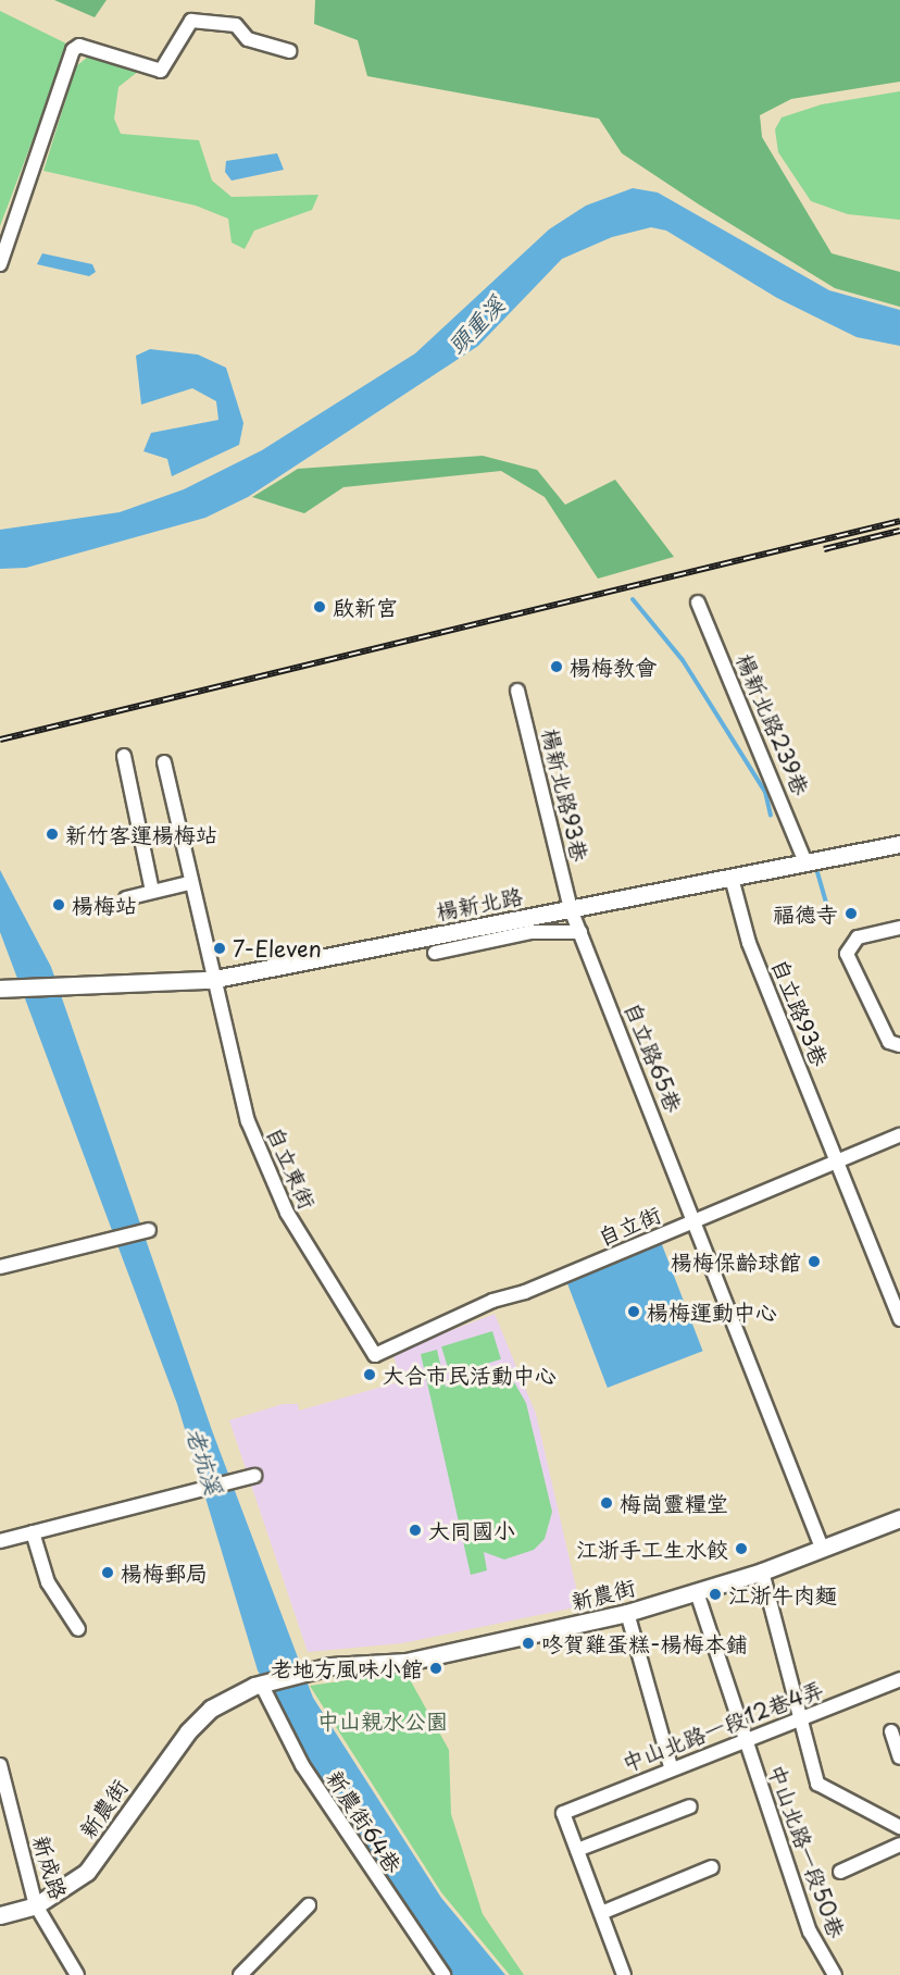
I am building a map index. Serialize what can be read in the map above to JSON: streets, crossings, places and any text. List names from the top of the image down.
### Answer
{
  "streets": {
    "street": [
      "楊新北路239巷",
      "楊新北路93巷",
      "楊新北路",
      "自立路93巷",
      "自立路65巷",
      "自立東街",
      "自立街",
      "新農街",
      "中山北路一段12巷4弄",
      "新農街64巷",
      "中山北路一段50巷",
      "新成路"
    ]
  },
  "crossings": [
    ["楊新北路239巷", "楊新北路"],
    ["楊新北路93巷", "楊新北路"],
    ["楊新北路93巷", "自立路65巷"],
    ["楊新北路", "自立路93巷"],
    ["楊新北路", "自立路65巷"],
    ["楊新北路", "自立東街"],
    ["自立路93巷", "自立街"],
    ["自立路65巷", "自立街"],
    ["自立路65巷", "新農街"],
    ["自立東街", "自立街"],
    ["新農街", "新農街64巷"],
    ["新農街", "中山北路一段50巷"],
    ["新農街", "新成路"],
    ["中山北路一段12巷4弄", "中山北路一段50巷"]
  ],
  "water": ["頭重溪", "老坑溪"],
  "parks": ["中山親水公園"],
  "places": [
    "啟新宮",
    "楊梅教會",
    "新竹客運楊梅站",
    "楊梅站",
    "福德寺",
    "7-Eleven",
    "楊梅保齡球館",
    "楊梅運動中心",
    "大合市民活動中心",
    "梅崗靈糧堂",
    "大同國小",
    "江浙手工生水餃",
    "楊梅郵局",
    "江浙牛肉麵",
    "咚賀雞蛋糕-楊梅本鋪",
    "老地方風味小館"
  ]
}
